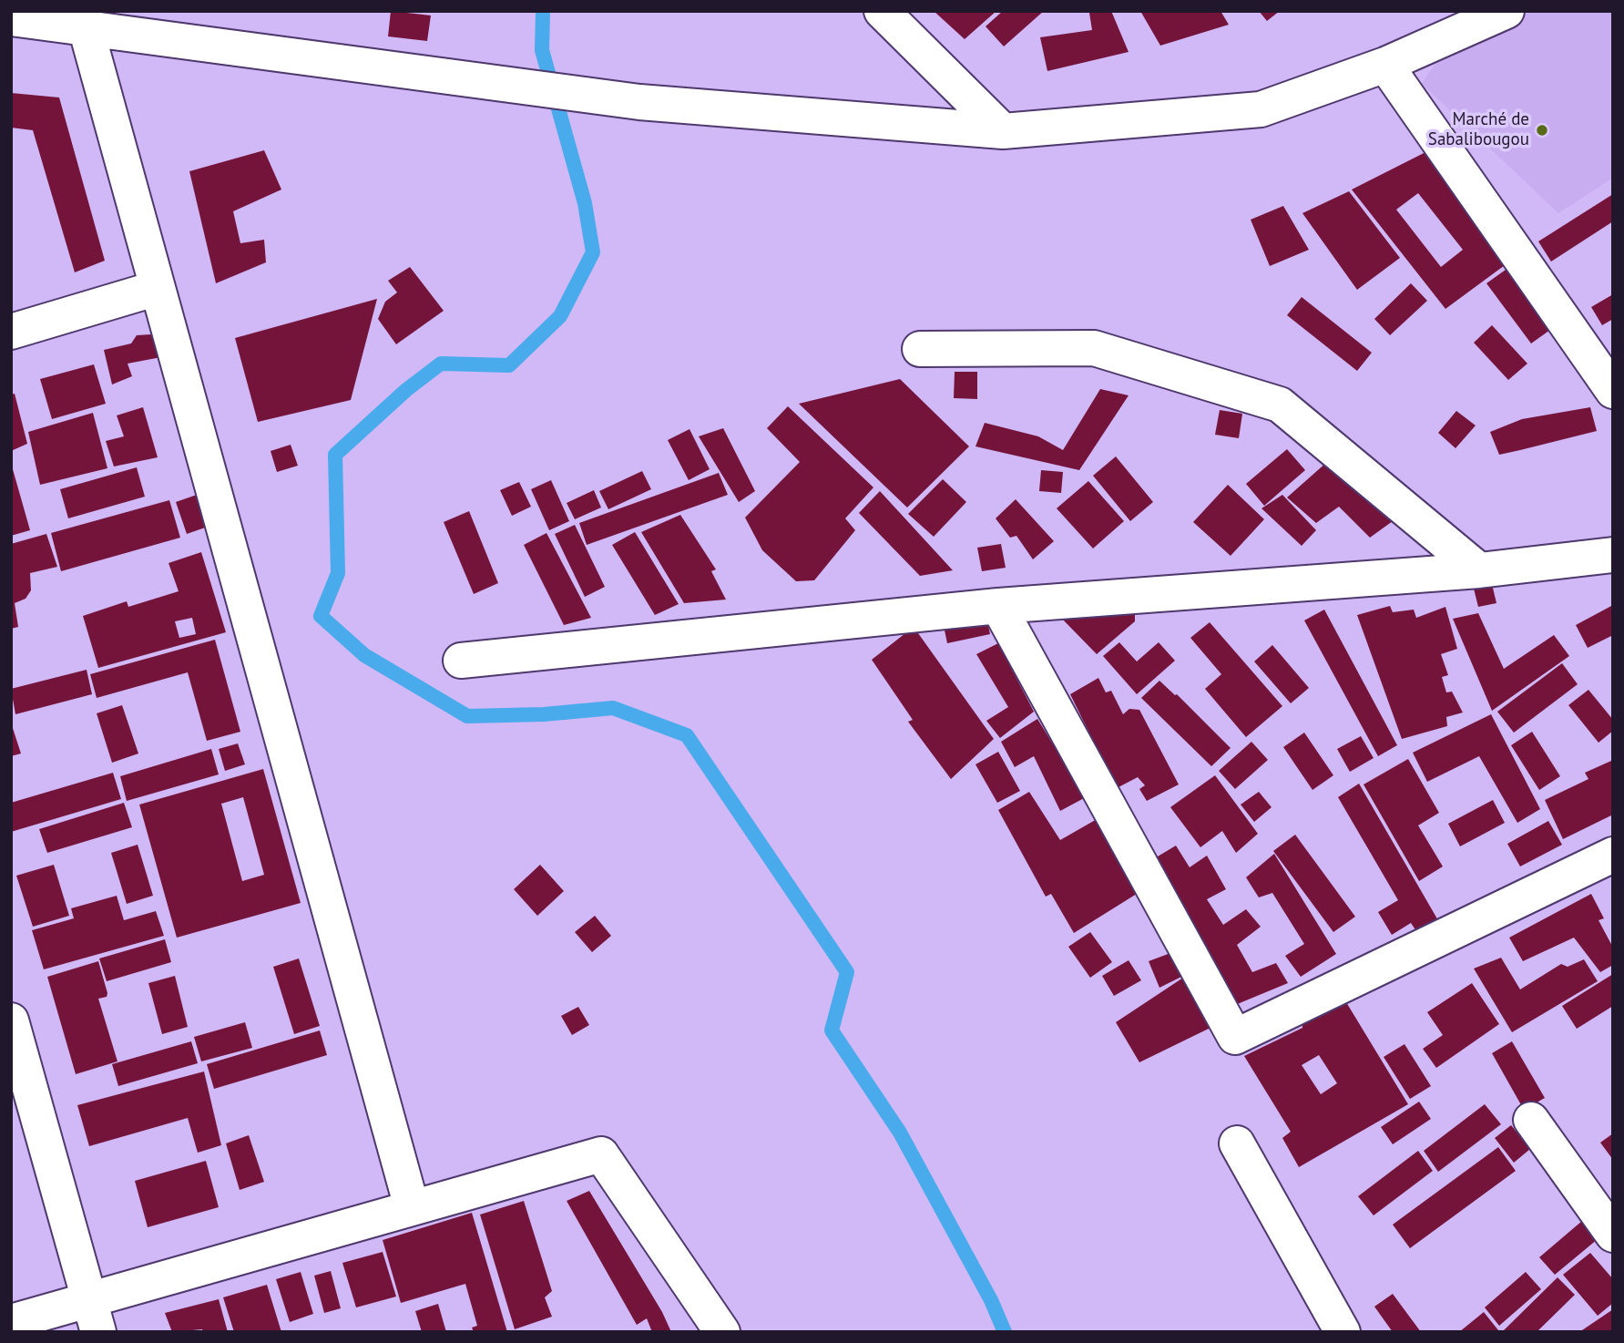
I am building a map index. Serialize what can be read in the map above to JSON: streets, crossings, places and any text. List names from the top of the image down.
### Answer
{
  "places": ["Marché de Sabalibougou"]
}
